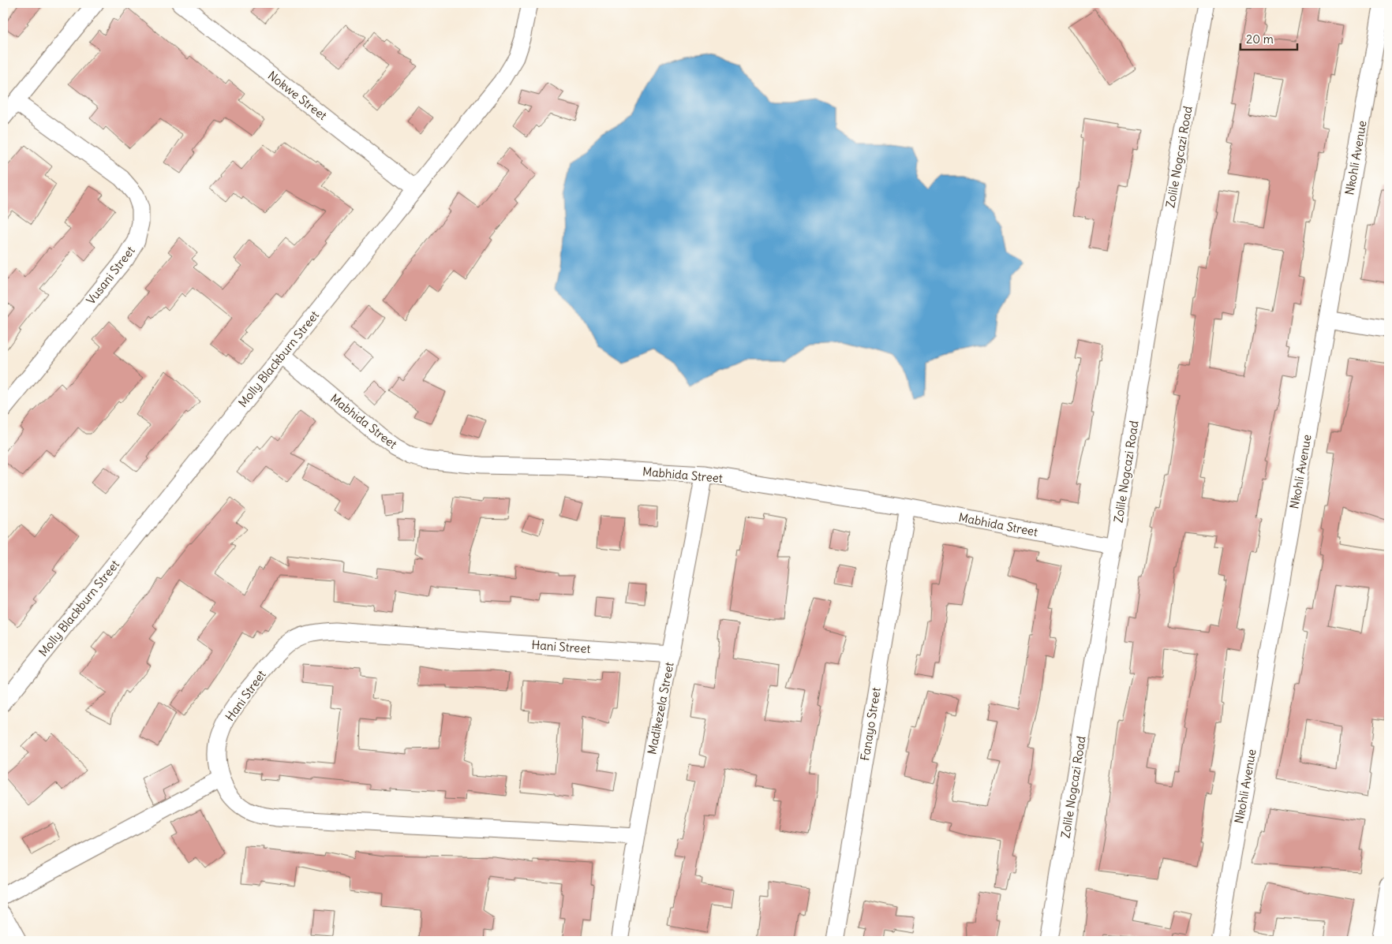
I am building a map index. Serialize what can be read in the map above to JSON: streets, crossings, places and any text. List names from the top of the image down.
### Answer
{
  "streets": {
    "street": [
      "Nokwe Street",
      "Zolile Nogcazi Road",
      "Nkohli Avenue",
      "Vusani Street",
      "Molly Blackburn Street",
      "Mabhida Street",
      "Hani Street",
      "Madikezela Street",
      "Fanayo Street"
    ]
  },
  "crossings": [
    ["Nokwe Street", "Molly Blackburn Street"],
    ["Zolile Nogcazi Road", "Mabhida Street"],
    ["Molly Blackburn Street", "Mabhida Street"],
    ["Mabhida Street", "Madikezela Street"],
    ["Mabhida Street", "Fanayo Street"],
    ["Hani Street", "Madikezela Street"]
  ],
  "scale_bar": "20 m"
}
